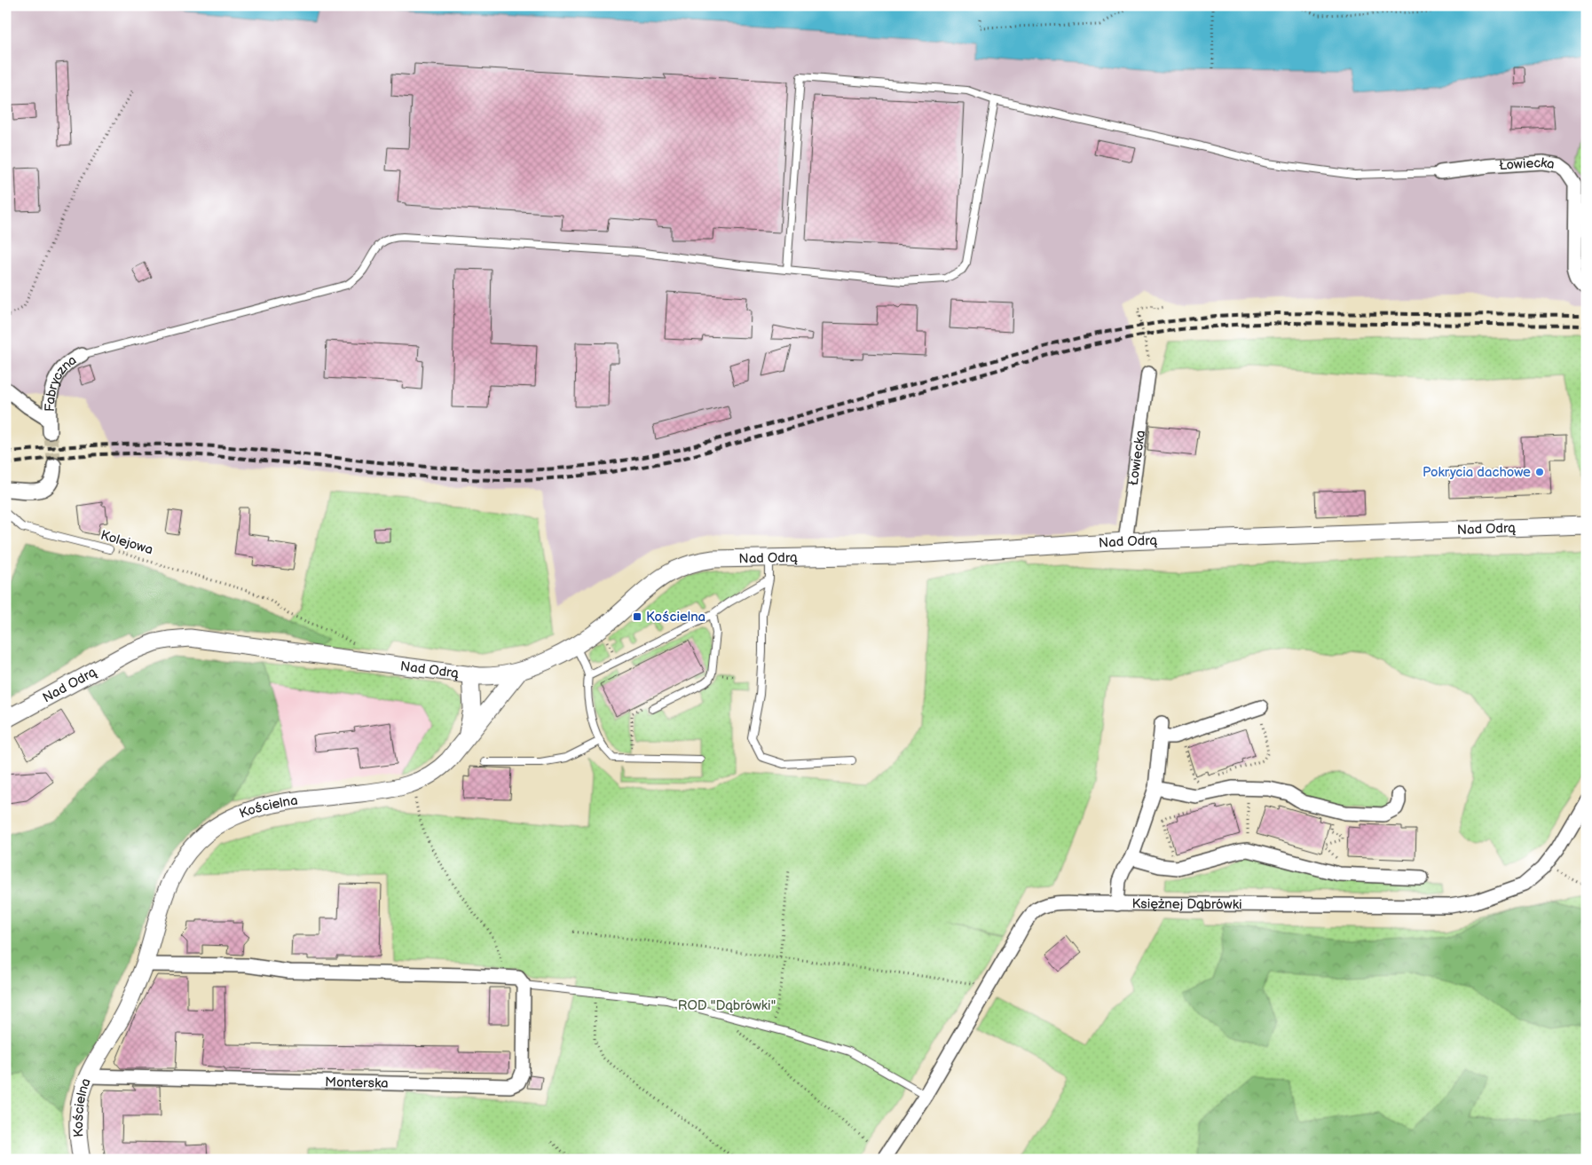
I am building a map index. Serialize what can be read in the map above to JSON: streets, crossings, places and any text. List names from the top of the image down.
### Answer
{
  "streets": {
    "street": [
      "Łowiecka",
      "Fabryczna",
      "Nad Odrą",
      "Kościelna",
      "Księżnej Dąbrówki",
      "Monterska"
    ],
    "lane": ["Kolejowa"]
  },
  "crossings": [
    ["Łowiecka", "Nad Odrą"],
    ["Nad Odrą", "Kościelna"],
    ["Kościelna", "Monterska"]
  ],
  "parks": ["ROD \"Dąbrówki\""],
  "places": {
    "other": ["Pokrycia dachowe"],
    "transit": ["Kościelna"]
  }
}
